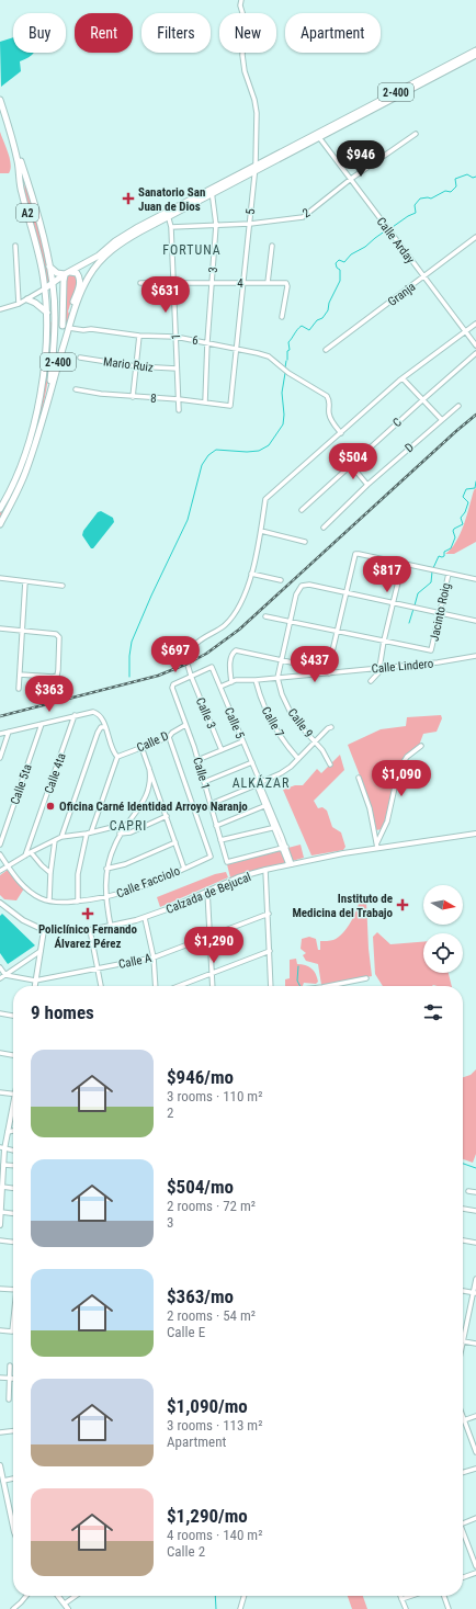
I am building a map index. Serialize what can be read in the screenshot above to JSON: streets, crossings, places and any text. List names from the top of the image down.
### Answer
{
  "streets": {
    "highway": ["2-400", "A2"],
    "main road": ["Calzada de Bejucal"],
    "street": [
      "5",
      "2",
      "Calle Arday",
      "3",
      "4",
      "Granja",
      "1",
      "6",
      "Mario Ruiz",
      "8",
      "C",
      "D",
      "Jacinto Roig",
      "Calle Lindero",
      "Calle 3",
      "Calle 7",
      "Calle 5",
      "Calle 9",
      "Calle D",
      "Calle 4ta",
      "Calle 1",
      "Calle 5ta",
      "Calle Facciolo",
      "Calle A"
    ]
  },
  "crossings": [
    ["2-400", "5"],
    ["2-400", "A2"],
    ["2-400", "Calle Arday"],
    ["2-400", "3"],
    ["2-400", "1"],
    ["2-400", "6"],
    ["5", "2"],
    ["5", "4"],
    ["5", "6"],
    ["5", "8"],
    ["2", "Calle Arday"],
    ["2", "3"],
    ["2", "1"],
    ["Calle Arday", "Granja"],
    ["3", "4"],
    ["3", "6"],
    ["3", "8"],
    ["4", "1"],
    ["1", "6"],
    ["1", "Mario Ruiz"],
    ["1", "8"],
    ["Calle Lindero", "Calle 7"],
    ["Calle Lindero", "Calle 5"],
    ["Calle Lindero", "Calle 9"],
    ["Calle 3", "Calle 5"],
    ["Calle 3", "Calle 1"],
    ["Calle 5", "Calle 1"],
    ["Calle D", "Calle 1"],
    ["Calle D", "Calle Facciolo"]
  ],
  "districts": ["FORTUNA", "ALKÁZAR", "CAPRI"],
  "places": {
    "health": ["Sanatorio San Juan de Dios", "Instituto de Medicina del Trabajo", "Policlínico Fernando Álvarez Pérez"],
    "other": ["Oficina Carné Identidad Arroyo Naranjo"]
  },
  "north": "right",
  "page": {
    "chip": [
      "Buy",
      "Rent",
      "Filters",
      "New",
      "Apartment"
    ],
    "price": [
      "$946",
      "$631",
      "$504",
      "$817",
      "$697",
      "$437",
      "$363",
      "$1,090",
      "$1,290"
    ],
    "heading": "9 homes",
    "list": [
      {
        "name": "$946/mo",
        "note": "3 rooms · 110 m² · 2"
      },
      {
        "name": "$504/mo",
        "note": "2 rooms · 72 m² · 3"
      },
      {
        "name": "$363/mo",
        "note": "2 rooms · 54 m² · Calle E"
      },
      {
        "name": "$1,090/mo",
        "note": "3 rooms · 113 m² · Apartment"
      },
      {
        "name": "$1,290/mo",
        "note": "4 rooms · 140 m² · Calle 2"
      }
    ]
  }
}
